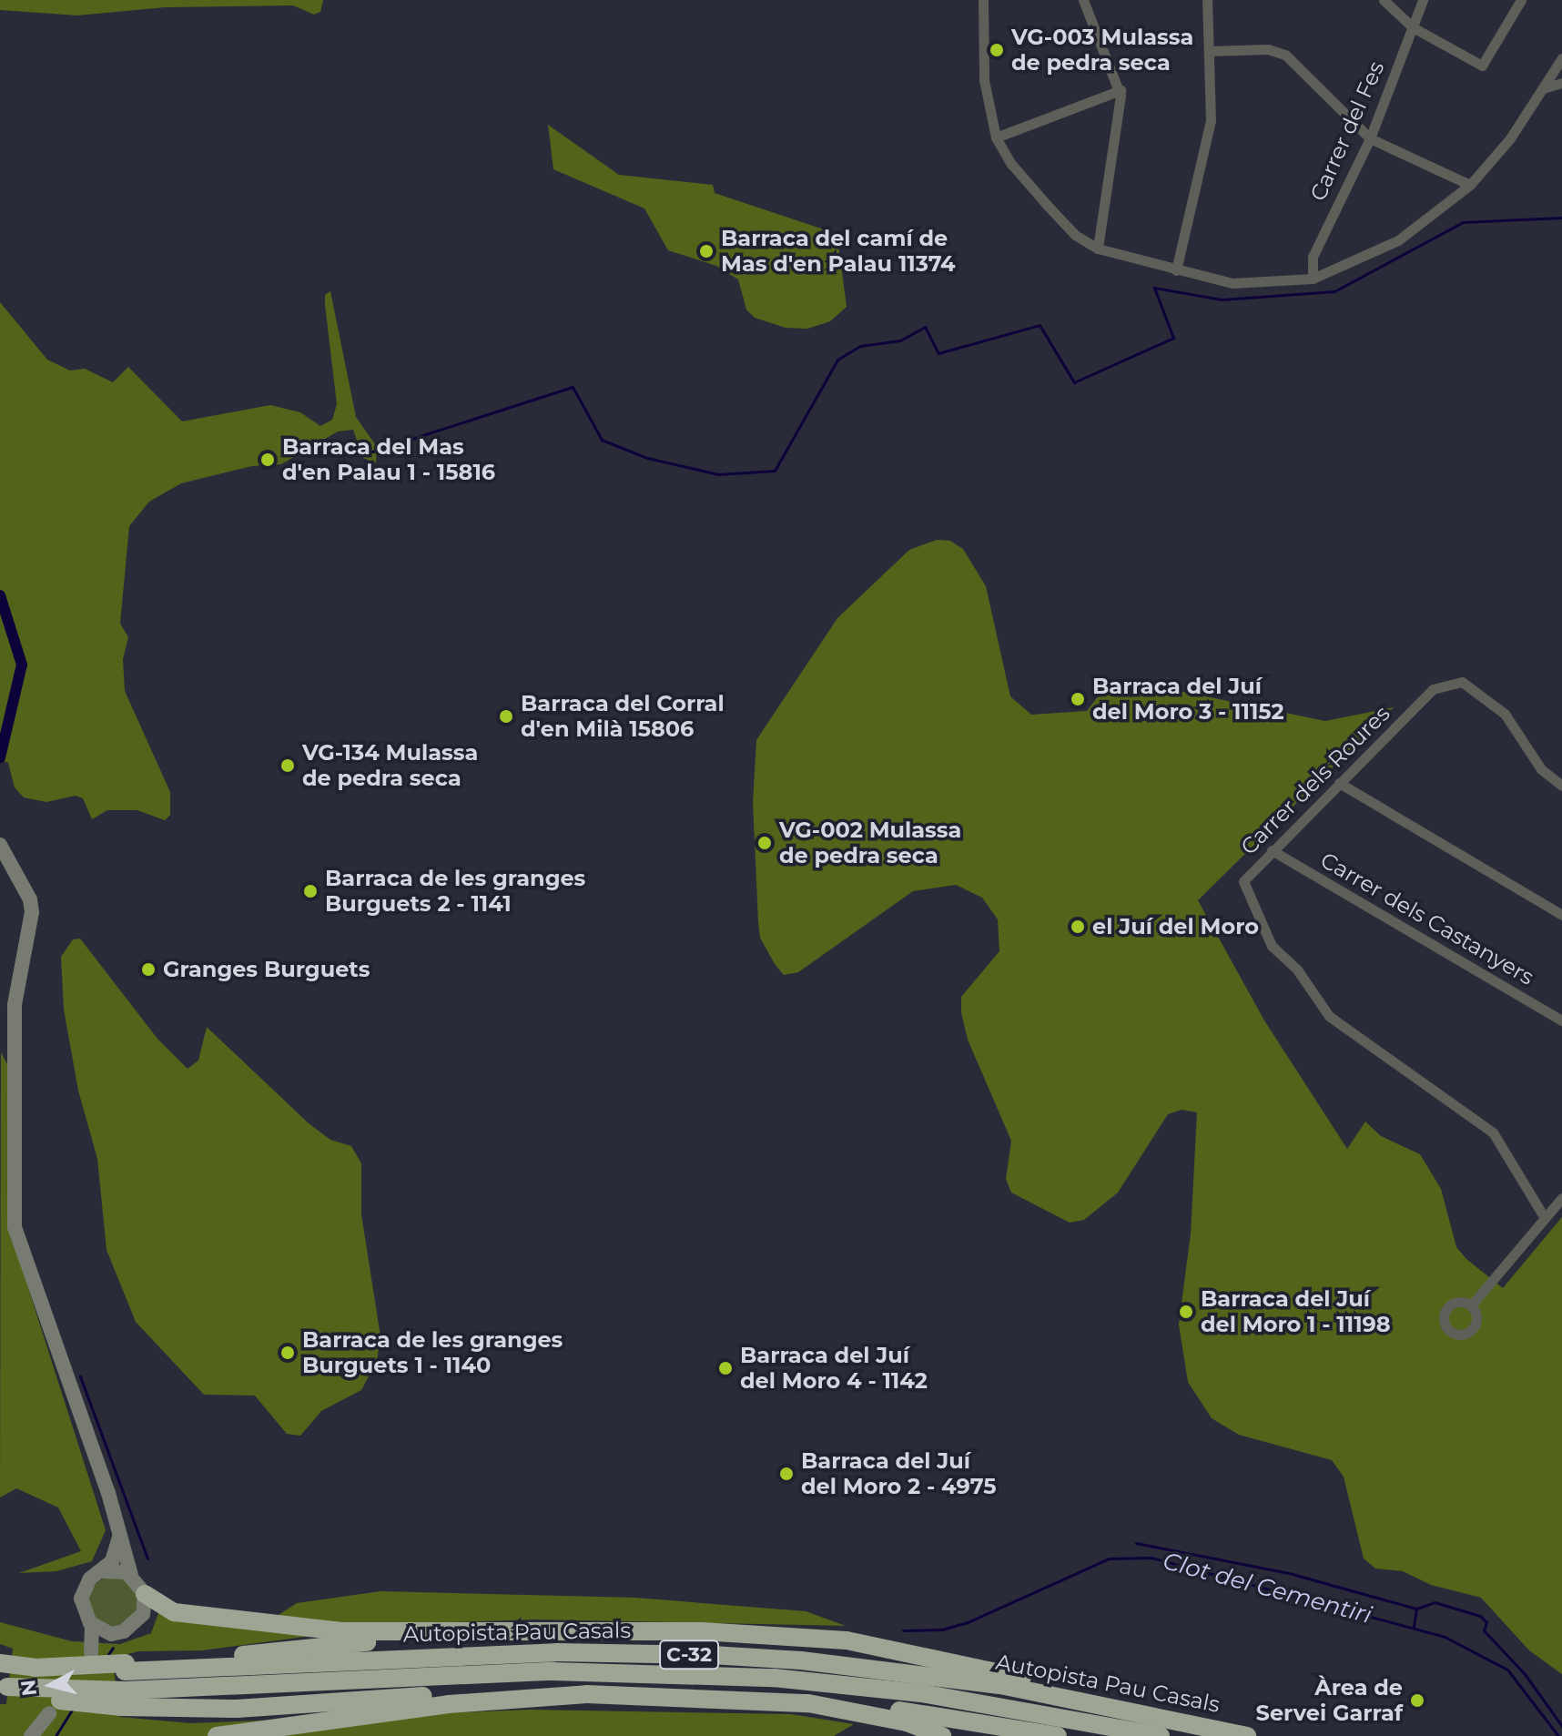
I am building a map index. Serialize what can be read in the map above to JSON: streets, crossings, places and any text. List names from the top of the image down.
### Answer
{
  "streets": {
    "highway": ["Autopista Pau Casals", "C-32"],
    "street": ["Carrer del Fes", "Carrer dels Roures", "Carrer dels Castanyers"]
  },
  "crossings": [
    ["Carrer dels Roures", "Carrer dels Castanyers"]
  ],
  "water": ["Clot del Cementiri"],
  "places": [
    "VG-003 Mulassa de pedra seca",
    "Barraca del camí de Mas d'en Palau 11374",
    "Barraca del Mas d'en Palau 1 - 15816",
    "Barraca del Juí del Moro 3 - 11152",
    "Barraca del Corral d'en Milà 15806",
    "VG-134 Mulassa de pedra seca",
    "VG-002 Mulassa de pedra seca",
    "Barraca de les granges Burguets 2 - 1141",
    "el Juí del Moro",
    "Granges Burguets",
    "Barraca del Juí del Moro 1 - 11198",
    "Barraca de les granges Burguets 1 - 1140",
    "Barraca del Juí del Moro 4 - 1142",
    "Barraca del Juí del Moro 2 - 4975",
    "Àrea de Servei Garraf"
  ],
  "north": "left"
}
